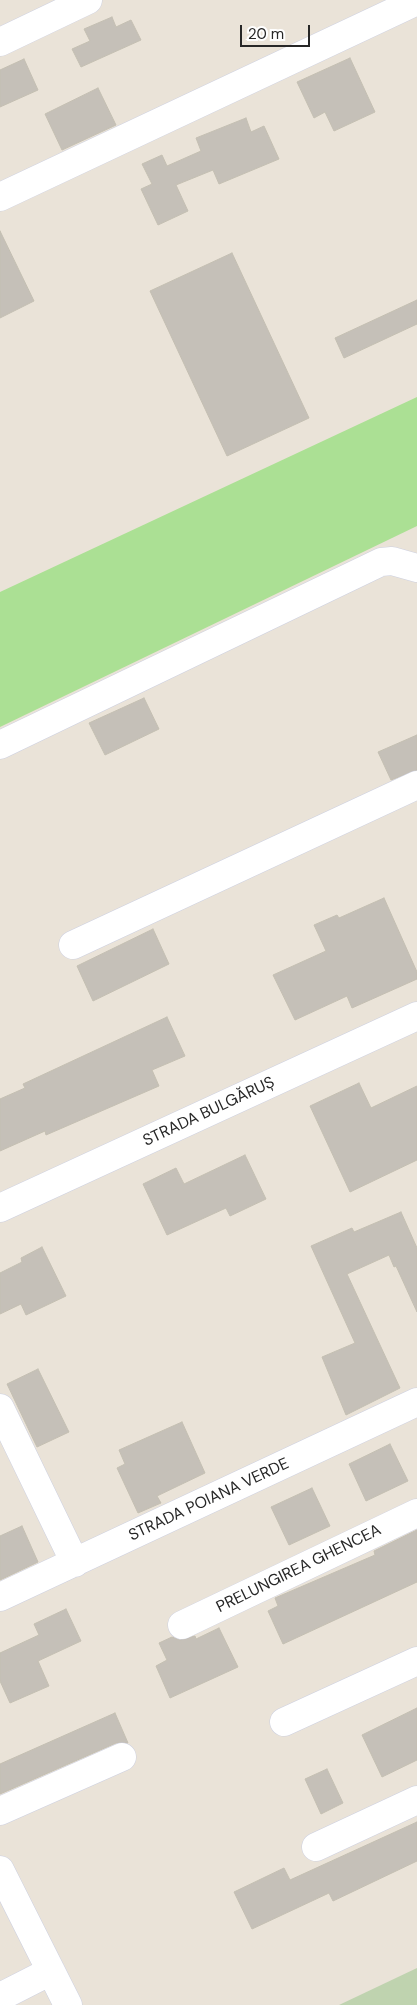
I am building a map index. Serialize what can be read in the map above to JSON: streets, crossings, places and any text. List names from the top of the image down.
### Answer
{
  "streets": {
    "street": ["STRADA BULGĂRUȘ", "STRADA POIANA VERDE", "PRELUNGIREA GHENCEA"]
  },
  "scale_bar": "20 m"
}
